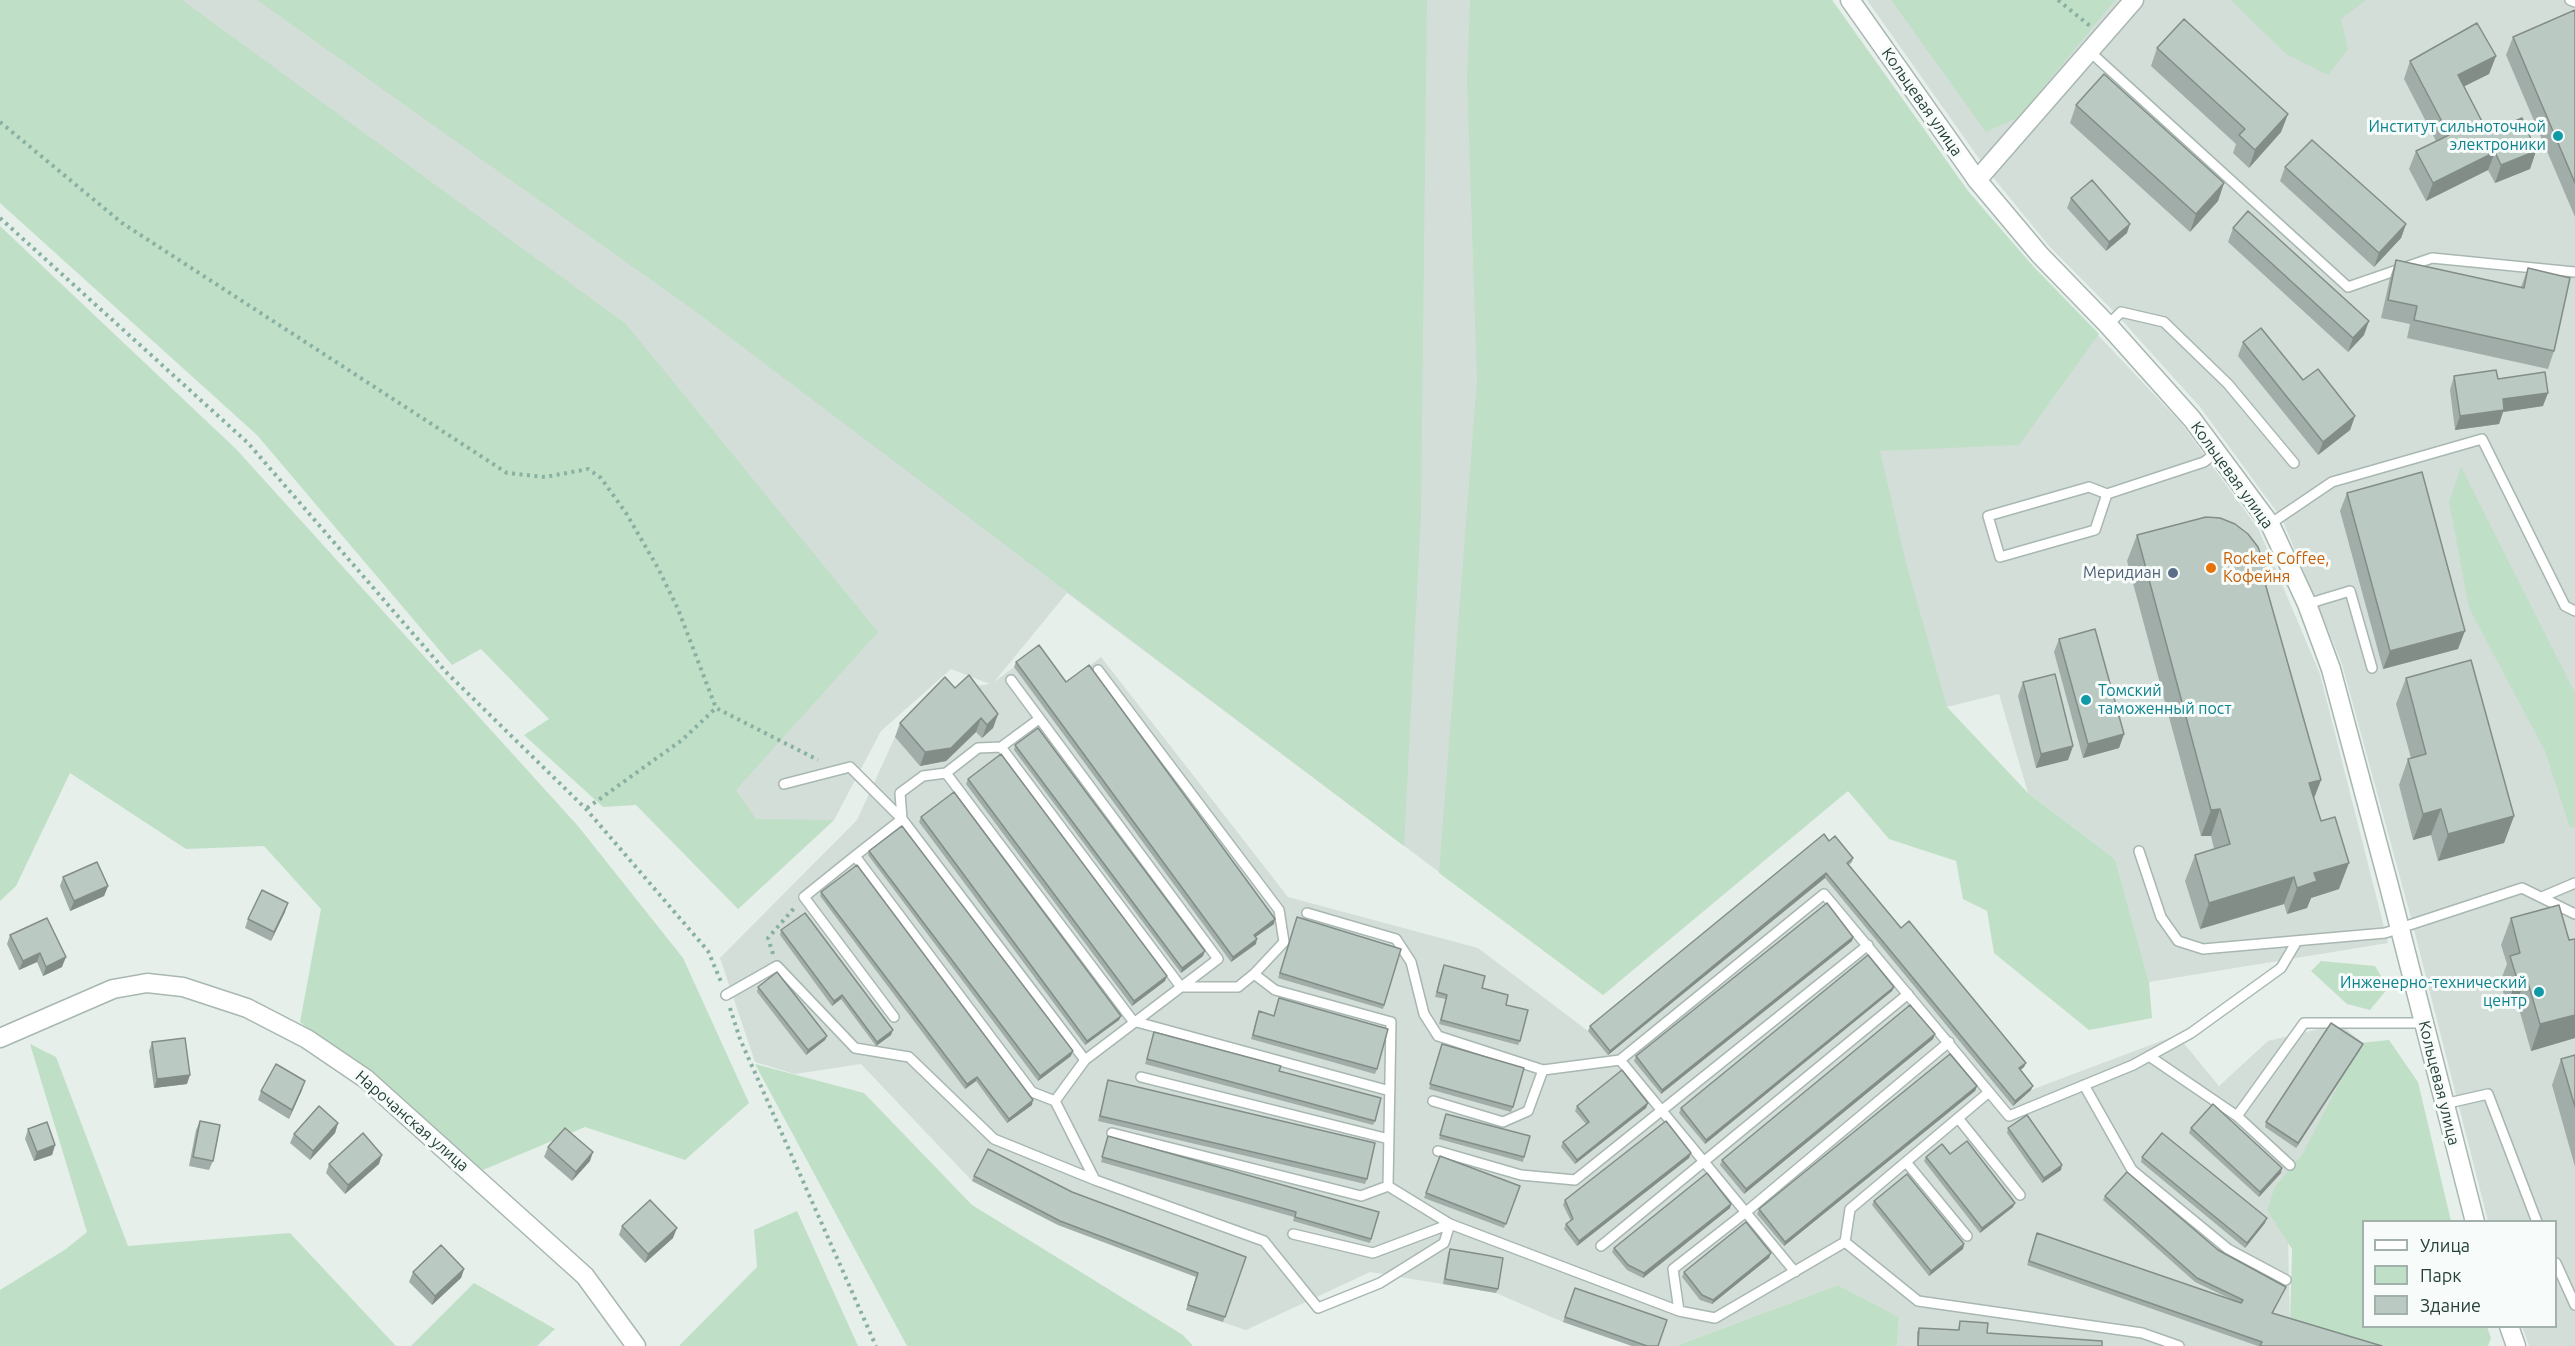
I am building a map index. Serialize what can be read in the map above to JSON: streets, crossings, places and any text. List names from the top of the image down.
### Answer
{
  "streets": {
    "street": ["Кольцевая улица", "Нарочанская улица"]
  },
  "places": [
    "Институт сильноточной электроники",
    "Rocket Coffee, Кофейня",
    "Меридиан",
    "Томский таможенный пост",
    "Инженерно-технический центр"
  ],
  "legend": ["Улица", "Парк", "Здание"]
}
